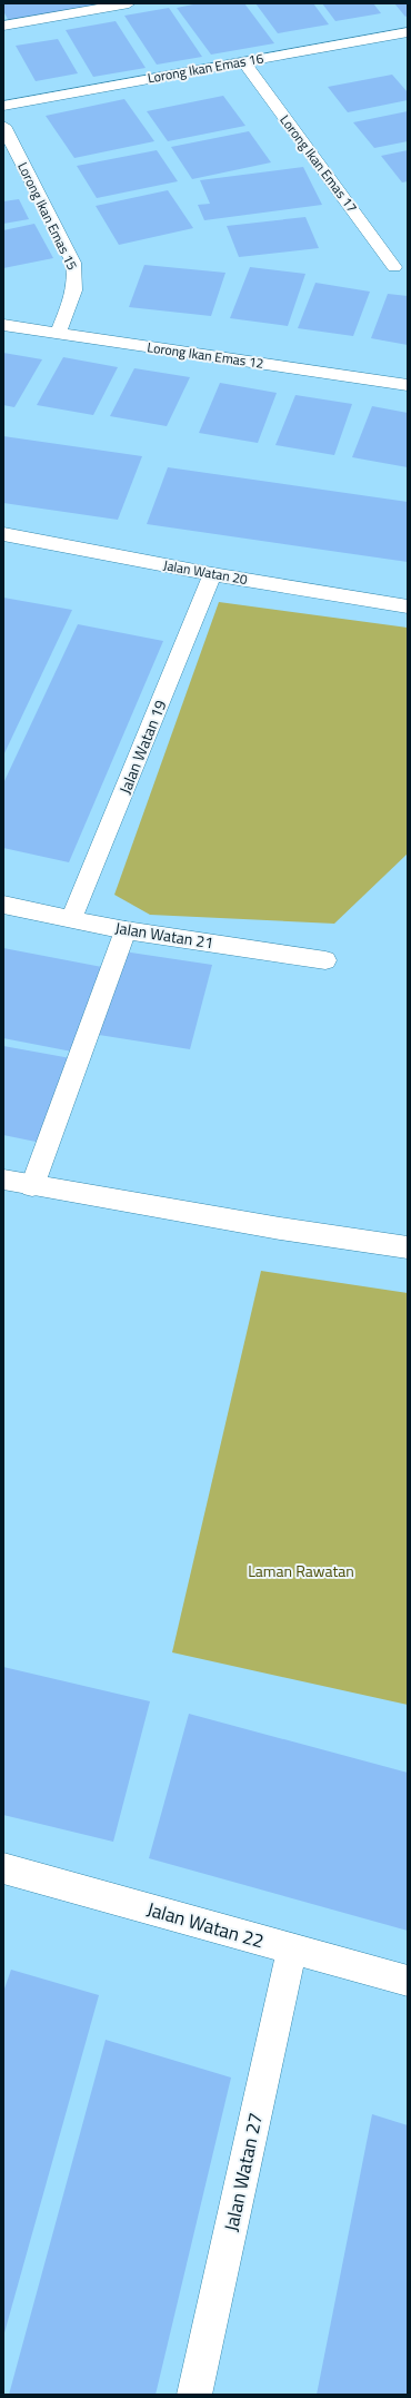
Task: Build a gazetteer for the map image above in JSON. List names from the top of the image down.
{
  "streets": {
    "street": [
      "Lorong Ikan Emas 16",
      "Lorong Ikan Emas 17",
      "Lorong Ikan Emas 15",
      "Lorong Ikan Emas 12",
      "Jalan Watan 20",
      "Jalan Watan 19",
      "Jalan Watan 21",
      "Jalan Watan 22",
      "Jalan Watan 27"
    ]
  },
  "crossings": [
    ["Lorong Ikan Emas 16", "Lorong Ikan Emas 17"],
    ["Lorong Ikan Emas 15", "Lorong Ikan Emas 12"],
    ["Jalan Watan 20", "Jalan Watan 19"],
    ["Jalan Watan 19", "Jalan Watan 21"],
    ["Jalan Watan 22", "Jalan Watan 27"]
  ],
  "parks": ["Laman Rawatan"]
}
